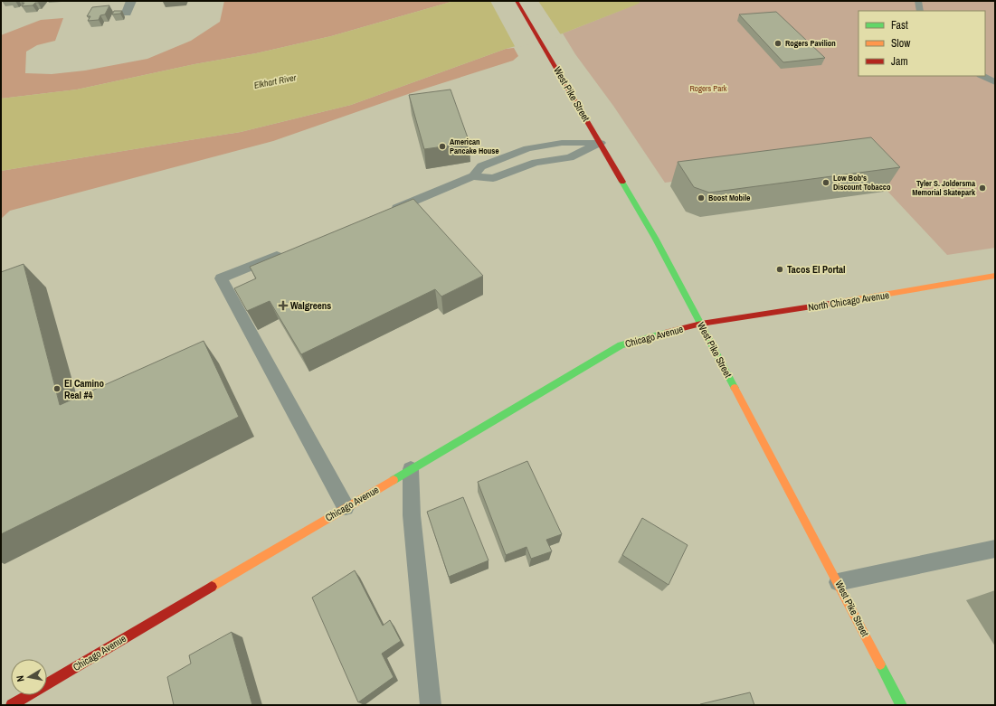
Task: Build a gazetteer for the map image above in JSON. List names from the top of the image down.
{
  "streets": {
    "main road": ["West Pike Street", "North Chicago Avenue", "Chicago Avenue"]
  },
  "crossings": [
    ["West Pike Street", "North Chicago Avenue"],
    ["West Pike Street", "Chicago Avenue"],
    ["North Chicago Avenue", "Chicago Avenue"]
  ],
  "water": ["Elkhart River"],
  "parks": ["Rogers Park"],
  "places": {
    "other": [
      "Rogers Pavilion",
      "American Pancake House",
      "Low Bob's Discount Tobacco",
      "Tyler S. Joldersma Memorial Skatepark",
      "Boost Mobile",
      "Tacos El Portal",
      "El Camino Real #4"
    ],
    "health": ["Walgreens"]
  },
  "legend": ["Fast", "Slow", "Jam"],
  "north": "left"
}
